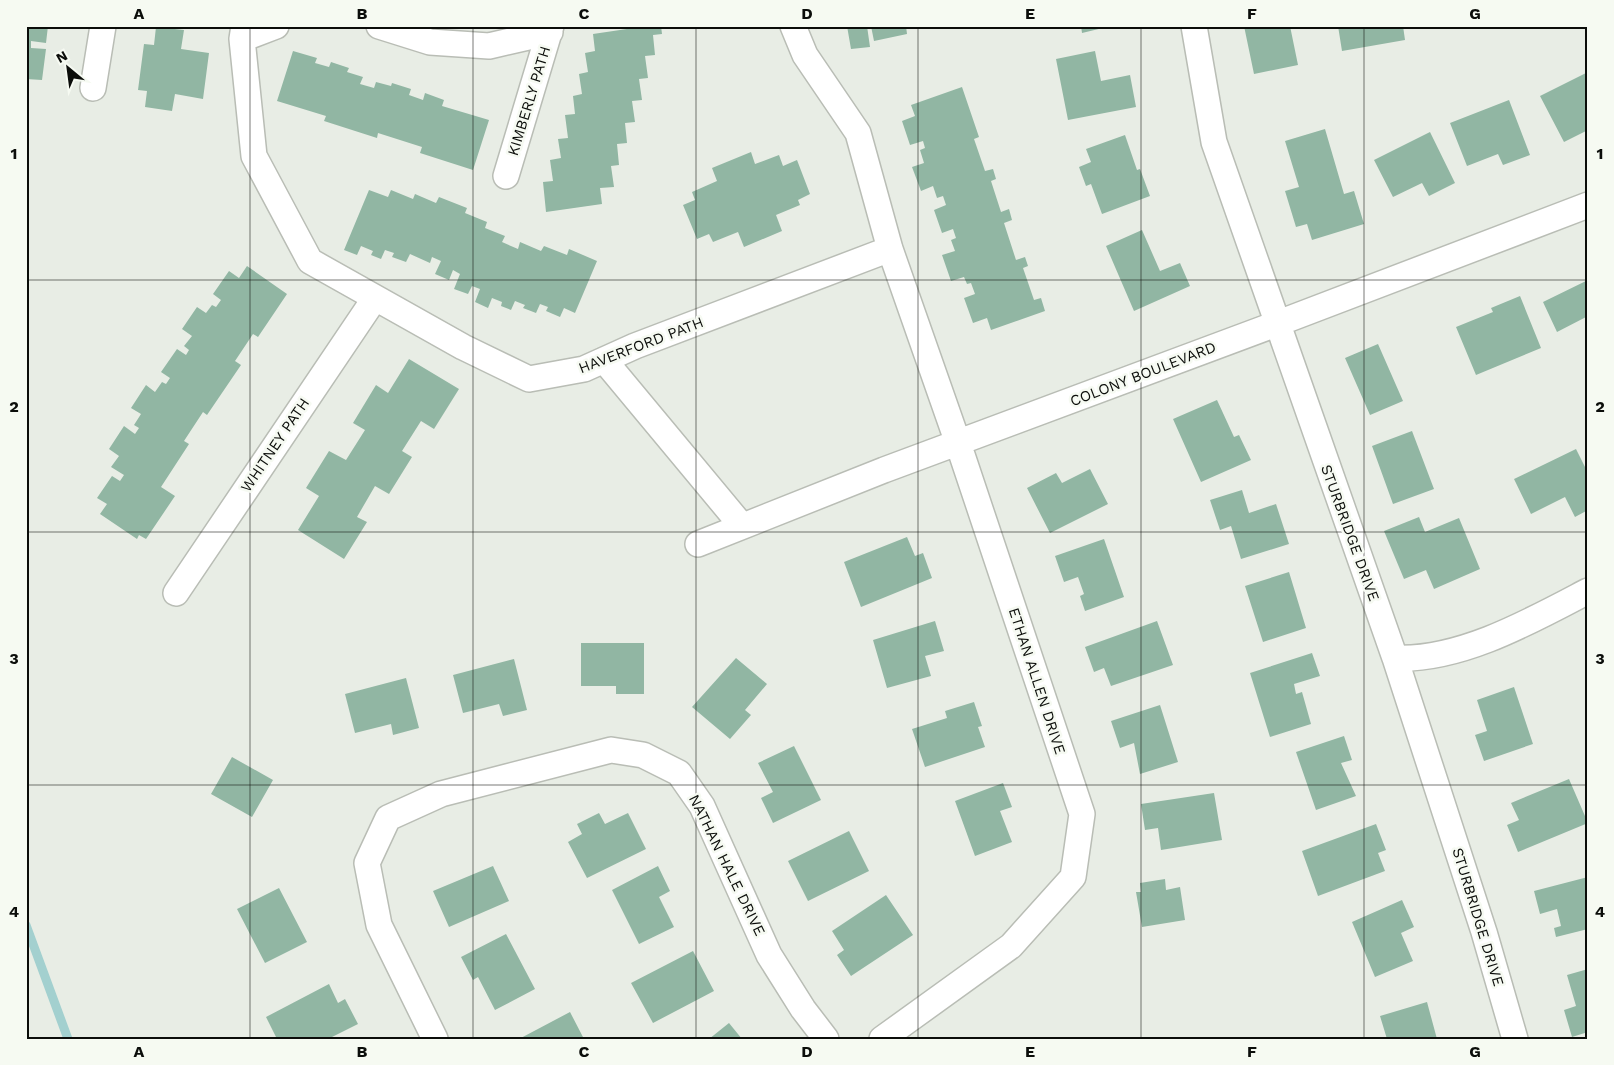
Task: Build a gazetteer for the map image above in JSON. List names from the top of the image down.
{
  "streets": {
    "street": [
      "KIMBERLY PATH",
      "HAVERFORD PATH",
      "COLONY BOULEVARD",
      "WHITNEY PATH",
      "STURBRIDGE DRIVE",
      "ETHAN ALLEN DRIVE",
      "NATHAN HALE DRIVE"
    ]
  },
  "crossings": [
    ["HAVERFORD PATH", "WHITNEY PATH"],
    ["HAVERFORD PATH", "ETHAN ALLEN DRIVE"],
    ["COLONY BOULEVARD", "STURBRIDGE DRIVE"],
    ["COLONY BOULEVARD", "ETHAN ALLEN DRIVE"]
  ],
  "north": "top left",
  "grid": {
    "columns": [
      "A",
      "B",
      "C",
      "D",
      "E",
      "F",
      "G"
    ],
    "rows": [
      "1",
      "2",
      "3",
      "4"
    ]
  }
}
